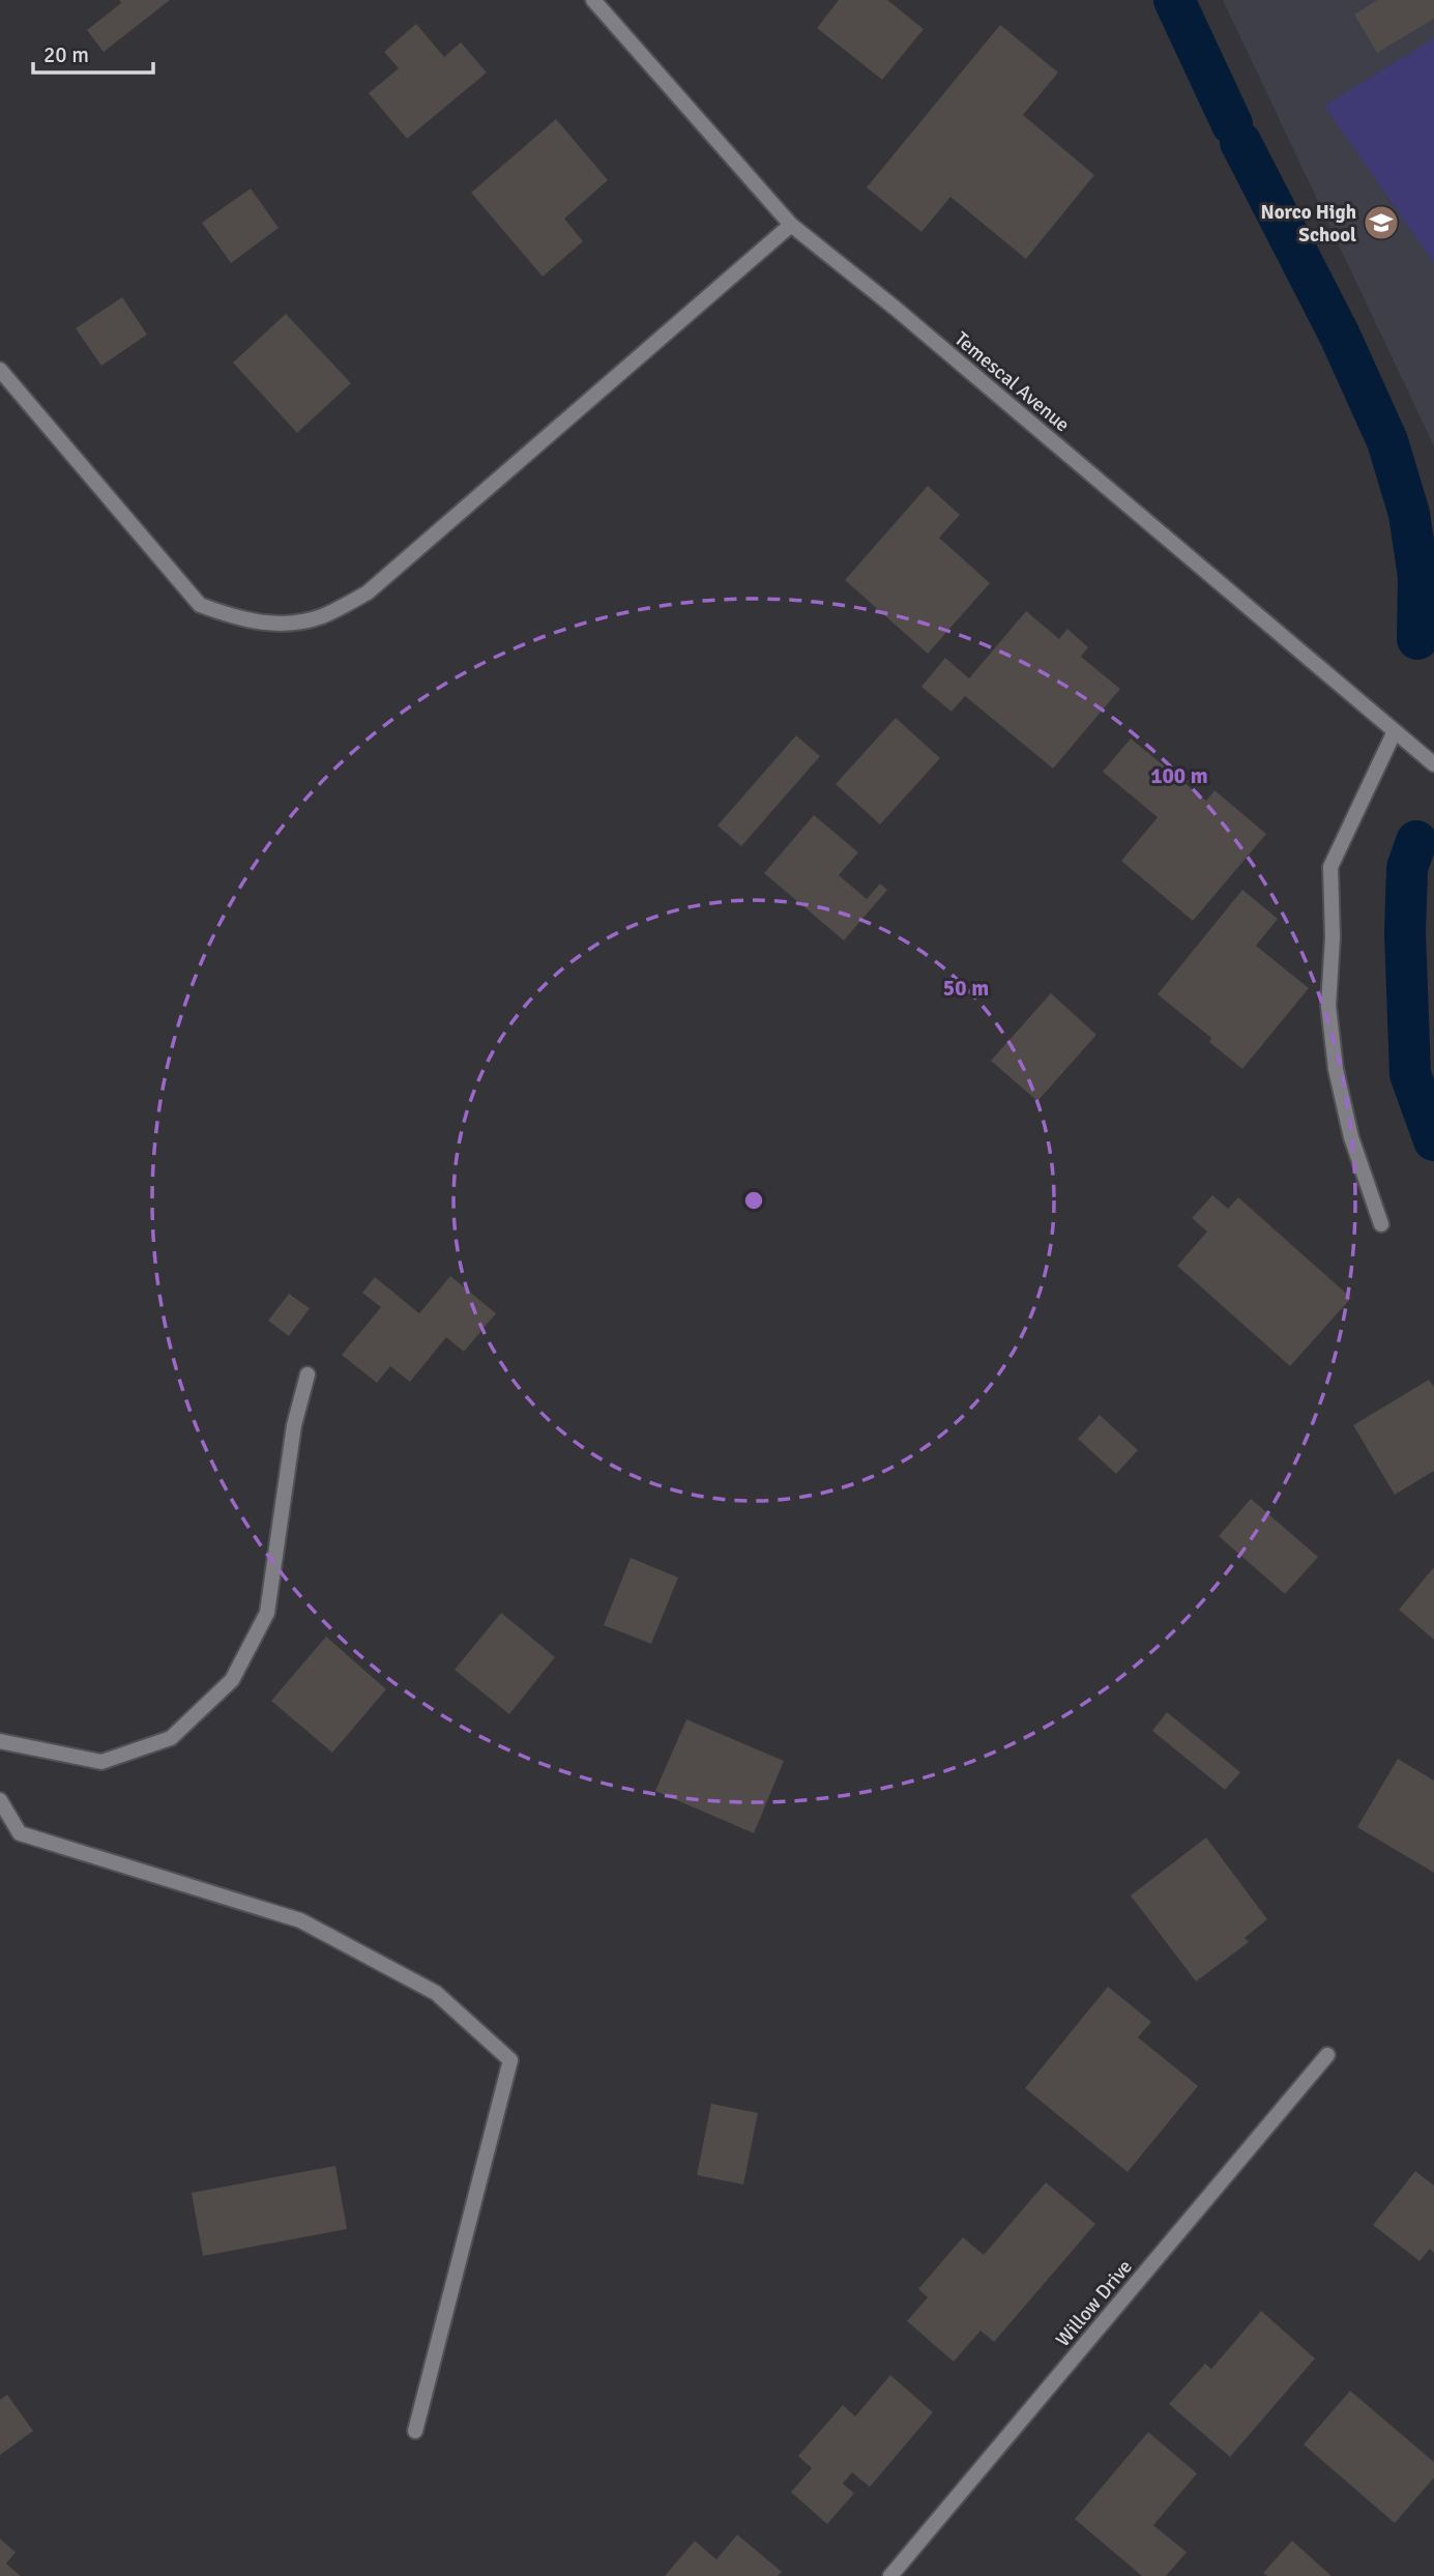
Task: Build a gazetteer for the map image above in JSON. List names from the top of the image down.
{
  "streets": {
    "street": ["Temescal Avenue", "Willow Drive"]
  },
  "places": {
    "school or university": ["Norco High School"]
  },
  "scale_bar": "20 m",
  "rings": ["100 m", "50 m"]
}
